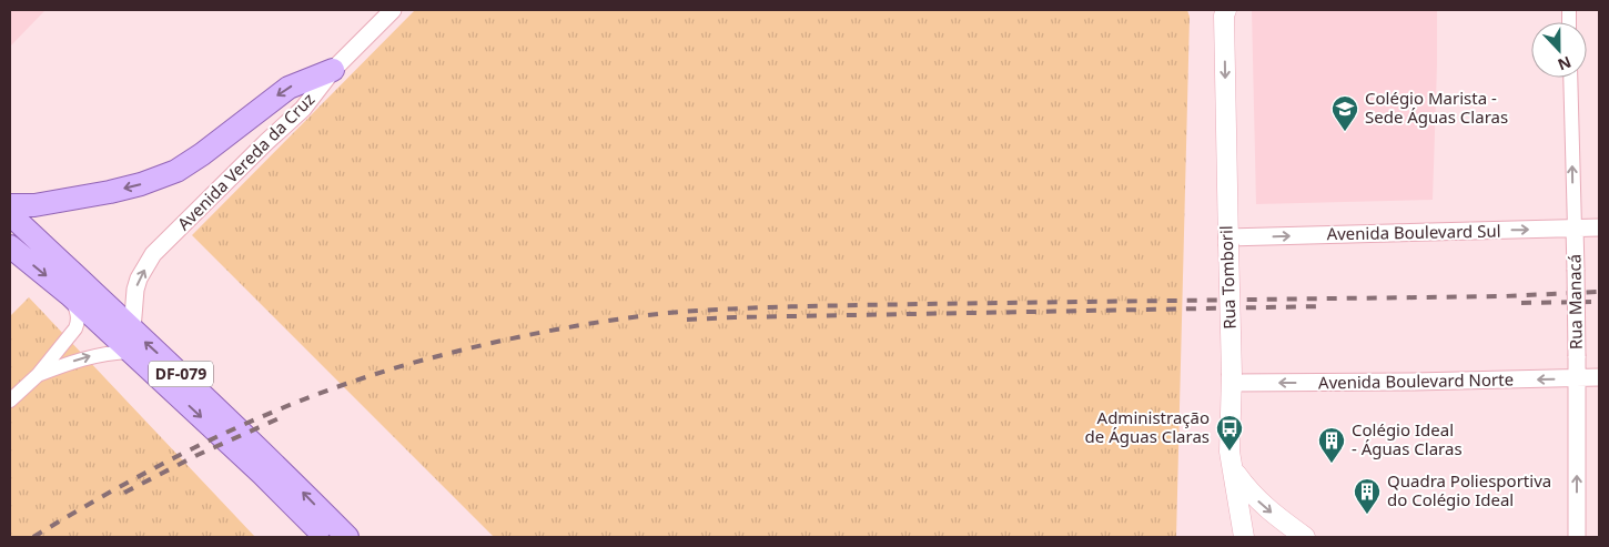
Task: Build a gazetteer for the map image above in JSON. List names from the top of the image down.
{
  "streets": {
    "main road": ["Rua Tomboril", "DF-079"],
    "street": [
      "Avenida Vereda da Cruz",
      "Avenida Boulevard Sul",
      "Rua Manacá",
      "Avenida Boulevard Norte"
    ]
  },
  "crossings": [
    ["Avenida Vereda da Cruz", "DF-079"],
    ["Avenida Boulevard Sul", "Rua Tomboril"],
    ["Avenida Boulevard Sul", "Rua Manacá"],
    ["Rua Tomboril", "Avenida Boulevard Norte"],
    ["Rua Manacá", "Avenida Boulevard Norte"]
  ],
  "one_way": [
    "Avenida Vereda da Cruz",
    "Avenida Boulevard Sul",
    "Rua Tomboril",
    "Rua Manacá",
    "Avenida Boulevard Norte"
  ],
  "places": {
    "school or university": ["Colégio Marista - Sede Águas Claras"],
    "bus stop": ["Administração de Águas Claras"],
    "building": ["Colégio Ideal - Águas Claras", "Quadra Poliesportiva do Colégio Ideal"]
  },
  "north": "bottom"
}
